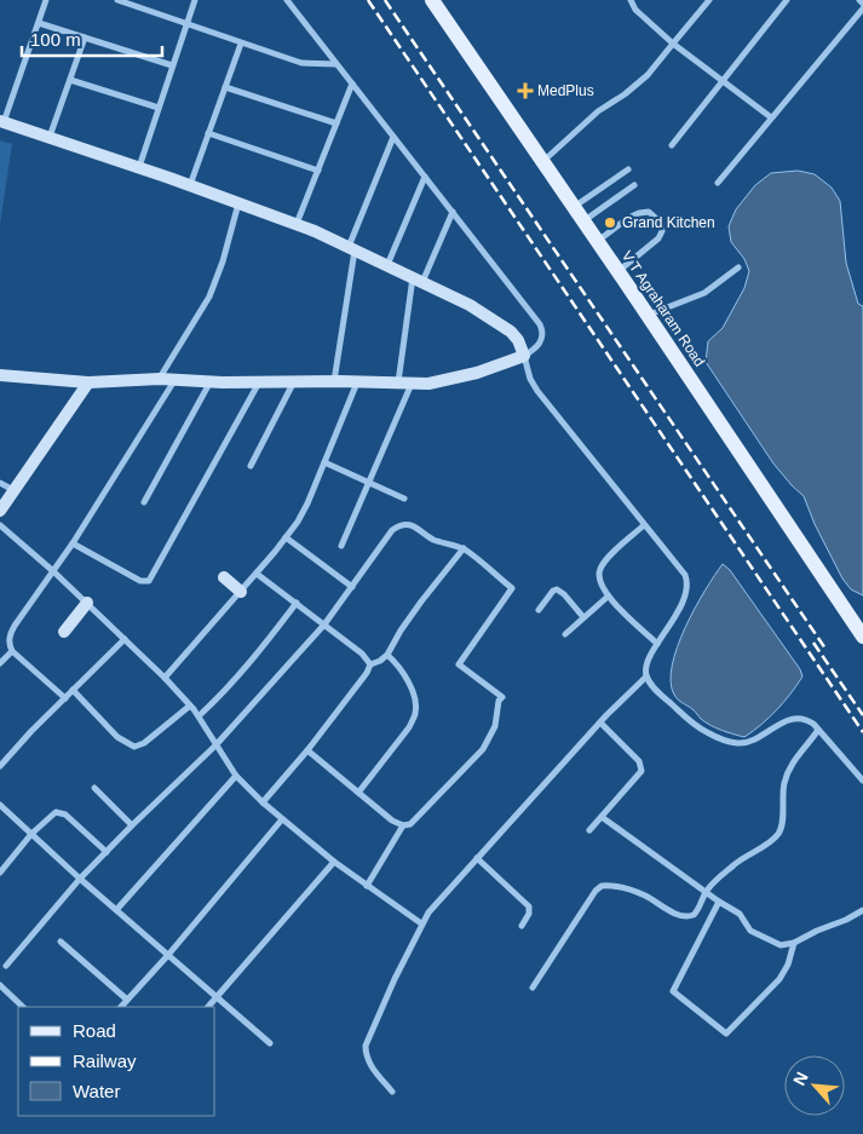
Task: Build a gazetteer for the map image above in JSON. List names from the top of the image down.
{
  "streets": {
    "main road": ["V T Agraharam Road"]
  },
  "places": {
    "health": ["MedPlus"],
    "other": ["Grand Kitchen"]
  },
  "legend": ["Road", "Railway", "Water"],
  "scale_bar": "100 m",
  "north": "top left"
}
